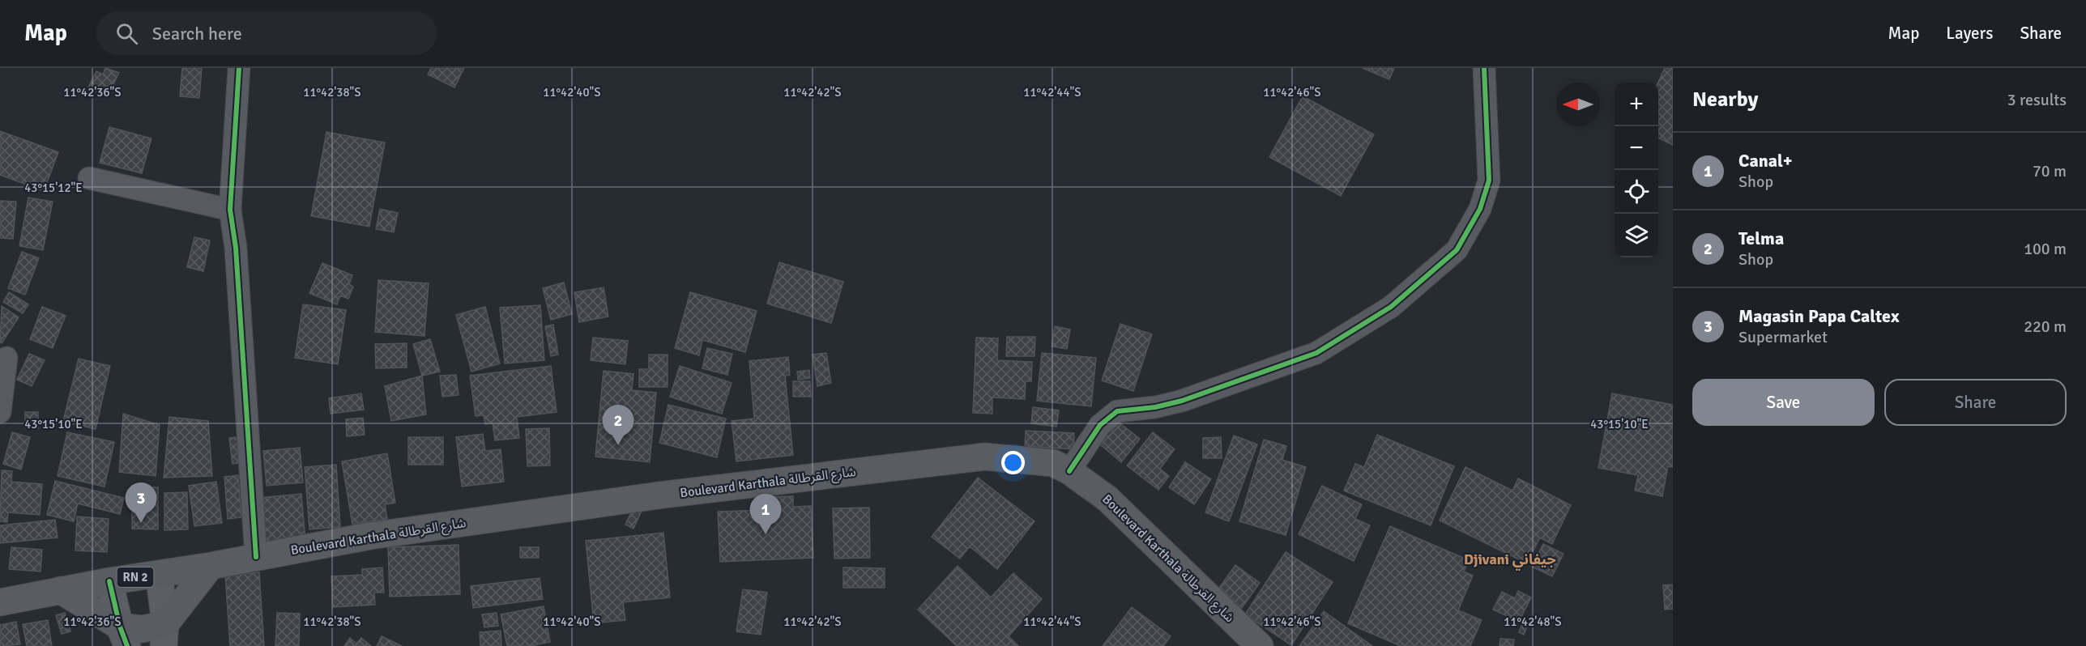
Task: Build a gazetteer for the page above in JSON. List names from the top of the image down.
{
  "streets": {
    "main road": ["Boulevard Karthala شارع القرطالة", "RN 2"]
  },
  "districts": ["Djivani جيفاني"],
  "north": "left",
  "page": {
    "header": "Map",
    "search": "Search here",
    "nav": ["Map", "Layers", "Share"],
    "heading": ["Nearby", "3 results"],
    "map_buttons": ["+", "−"],
    "list": [
      {
        "mark": "1",
        "name": "Canal+",
        "note": "Shop",
        "value": "70 m"
      },
      {
        "mark": "2",
        "name": "Telma",
        "note": "Shop",
        "value": "100 m"
      },
      {
        "mark": "3",
        "name": "Magasin Papa Caltex",
        "note": "Supermarket",
        "value": "220 m"
      }
    ],
    "buttons": ["Save", "Share"],
    "pins": ["2", "3", "1"]
  },
  "coordinates": [
    "11°42'36\"S",
    "11°42'38\"S",
    "11°42'40\"S",
    "11°42'42\"S",
    "11°42'44\"S",
    "11°42'46\"S",
    "43°15'12\"E",
    "43°15'10\"E",
    "11°42'48\"S"
  ]
}
